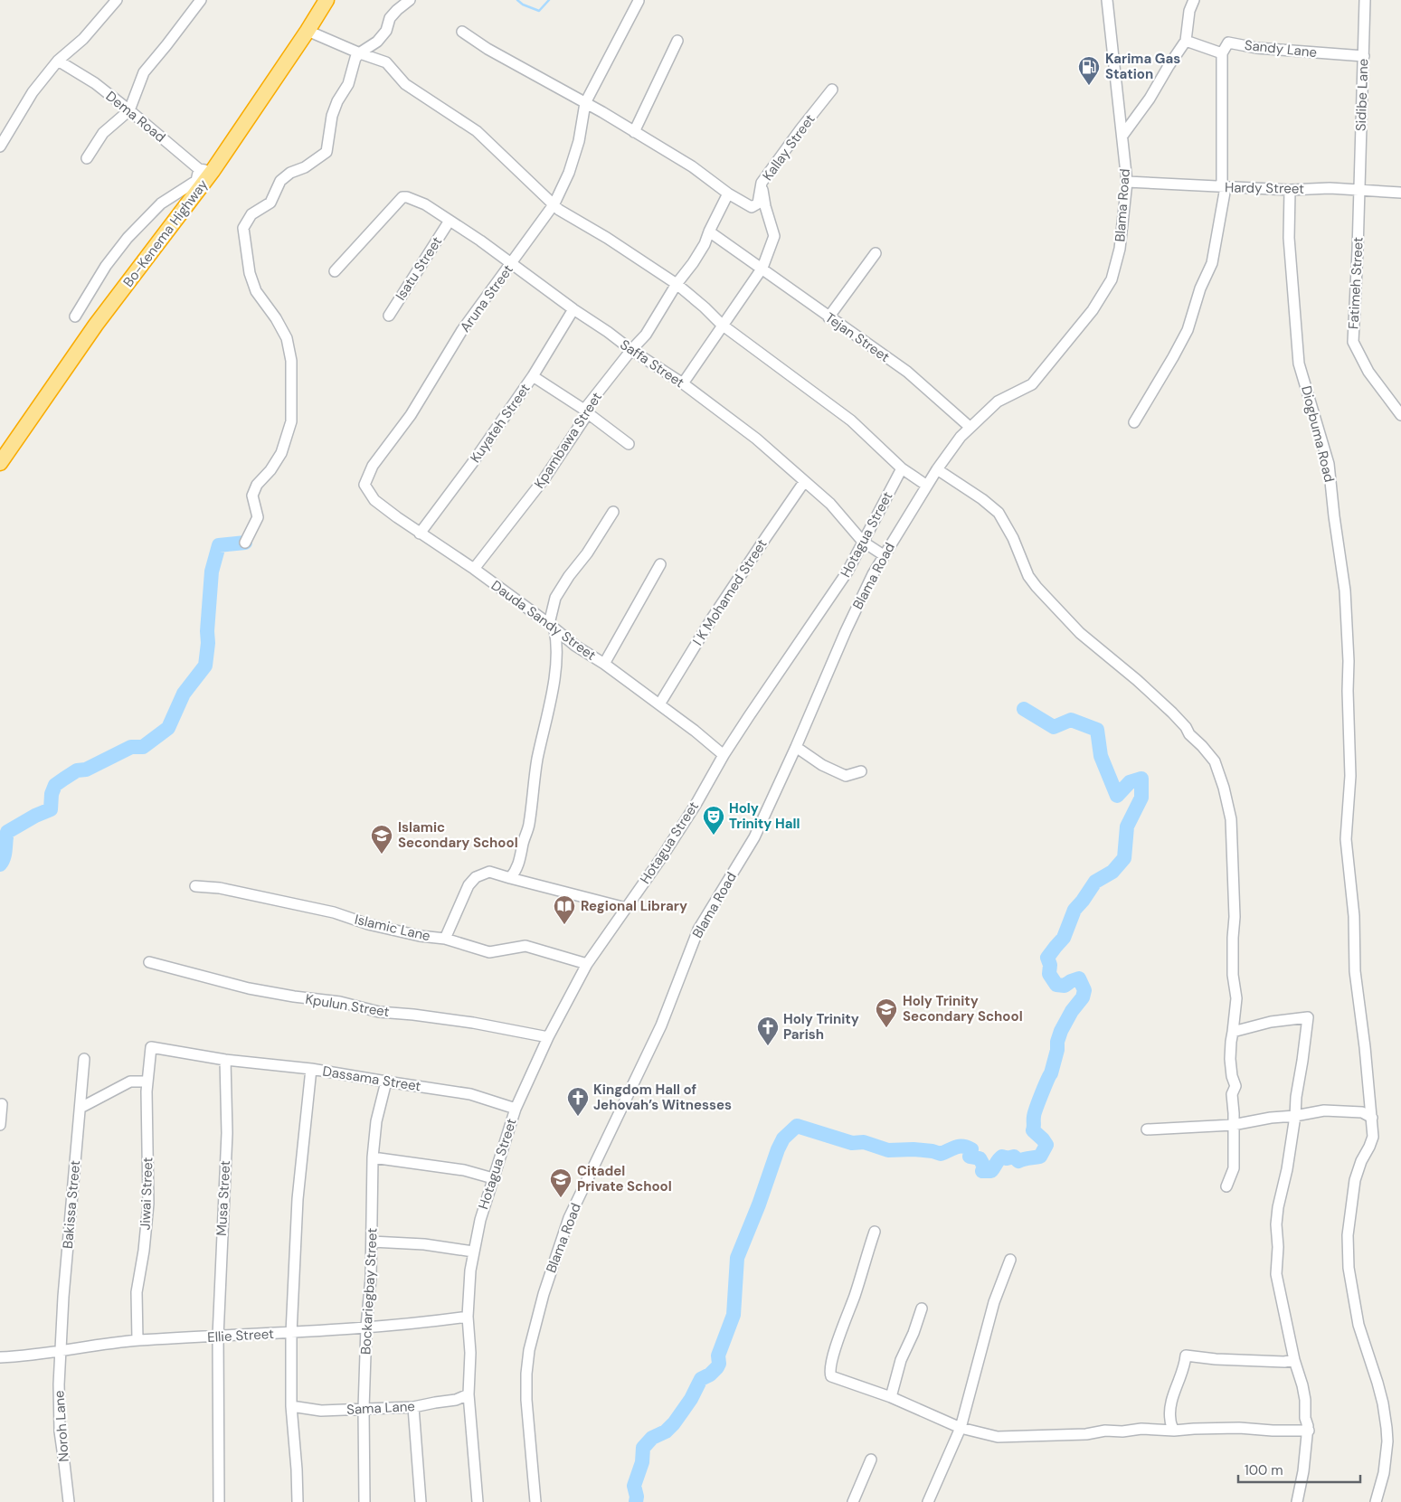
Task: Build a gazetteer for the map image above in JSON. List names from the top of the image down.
{
  "streets": {
    "highway": ["Bo-Kenema Highway"],
    "street": [
      "Sandy Lane",
      "Sidibe Lane",
      "Dema Road",
      "Kallay Street",
      "Hardy Street",
      "Blama Road",
      "Isatu Street",
      "Fatimeh Street",
      "Aruna Street",
      "Tejan Street",
      "Saffa Street",
      "Kuyateh Street",
      "Diogbuma Road",
      "Kpambawa Street",
      "Hotagua Street",
      "I K Mohamed Street",
      "Dauda Sandy Street",
      "Islamic Lane",
      "Kpulun Street",
      "Dassama Street",
      "Jiwai Street",
      "Musa Street",
      "Bakissa Street",
      "Bockariegbay Street",
      "Ellie Street",
      "Sama Lane",
      "Noroh Lane"
    ]
  },
  "crossings": [
    ["Sandy Lane", "Sidibe Lane"],
    ["Sidibe Lane", "Hardy Street"],
    ["Sidibe Lane", "Fatimeh Street"],
    ["Dema Road", "Bo-Kenema Highway"],
    ["Kallay Street", "Kpambawa Street"],
    ["Hardy Street", "Blama Road"],
    ["Hardy Street", "Fatimeh Street"],
    ["Hardy Street", "Diogbuma Road"],
    ["Blama Road", "Tejan Street"],
    ["Blama Road", "Saffa Street"],
    ["Isatu Street", "Saffa Street"],
    ["Aruna Street", "Saffa Street"],
    ["Aruna Street", "Dauda Sandy Street"],
    ["Tejan Street", "Kpambawa Street"],
    ["Saffa Street", "Kuyateh Street"],
    ["Saffa Street", "Kpambawa Street"],
    ["Saffa Street", "Hotagua Street"],
    ["Saffa Street", "I K Mohamed Street"],
    ["Kuyateh Street", "Dauda Sandy Street"],
    ["Kpambawa Street", "Dauda Sandy Street"],
    ["Hotagua Street", "Dauda Sandy Street"],
    ["Hotagua Street", "Islamic Lane"],
    ["Hotagua Street", "Kpulun Street"],
    ["Hotagua Street", "Dassama Street"],
    ["Hotagua Street", "Ellie Street"],
    ["I K Mohamed Street", "Dauda Sandy Street"],
    ["Dassama Street", "Jiwai Street"],
    ["Dassama Street", "Musa Street"],
    ["Dassama Street", "Bockariegbay Street"],
    ["Jiwai Street", "Ellie Street"],
    ["Musa Street", "Ellie Street"],
    ["Bakissa Street", "Ellie Street"],
    ["Bakissa Street", "Noroh Lane"],
    ["Bockariegbay Street", "Ellie Street"],
    ["Bockariegbay Street", "Sama Lane"],
    ["Ellie Street", "Noroh Lane"]
  ],
  "places": {
    "fuel station": ["Karima Gas Station"],
    "theatre": ["Holy Trinity Hall"],
    "school or university": ["Islamic Secondary School", "Holy Trinity Secondary School", "Citadel Private School"],
    "library": ["Regional Library"],
    "church": ["Holy Trinity Parish", "Kingdom Hall of Jehovah’s Witnesses"]
  },
  "scale_bar": "100 m"
}
